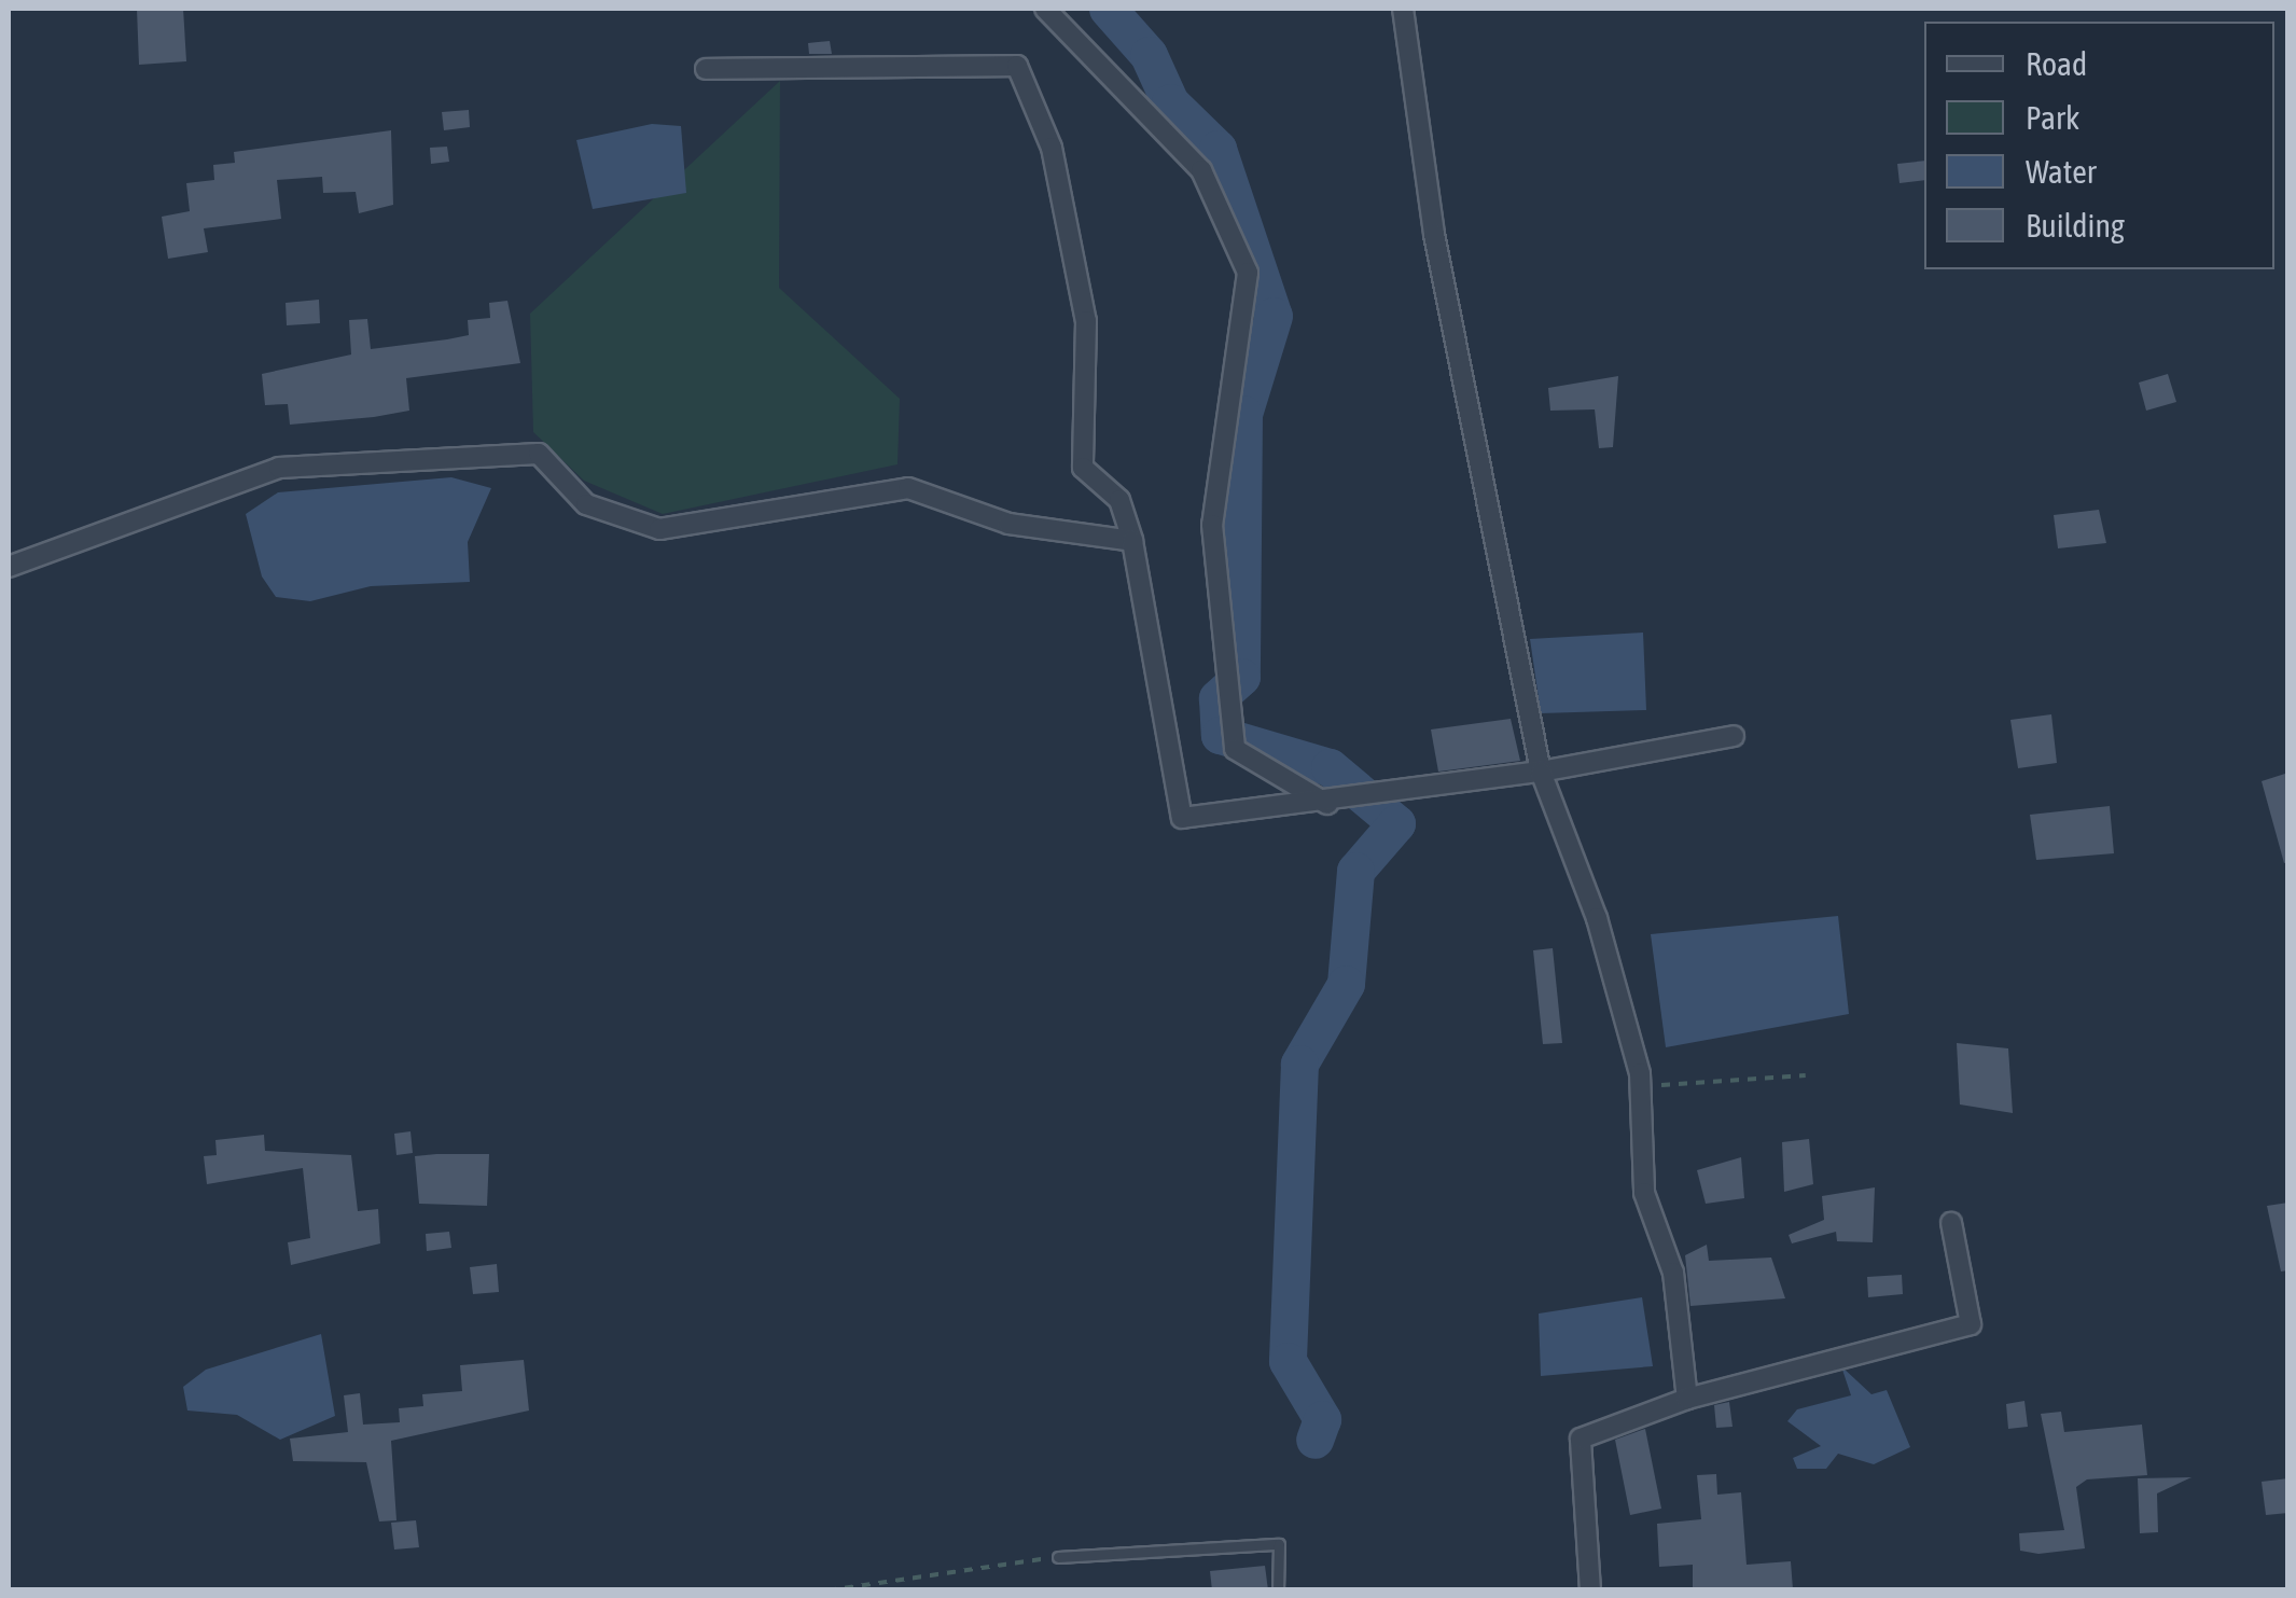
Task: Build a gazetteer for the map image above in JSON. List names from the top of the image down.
{
  "legend": [
    "Road",
    "Park",
    "Water",
    "Building"
  ]
}
